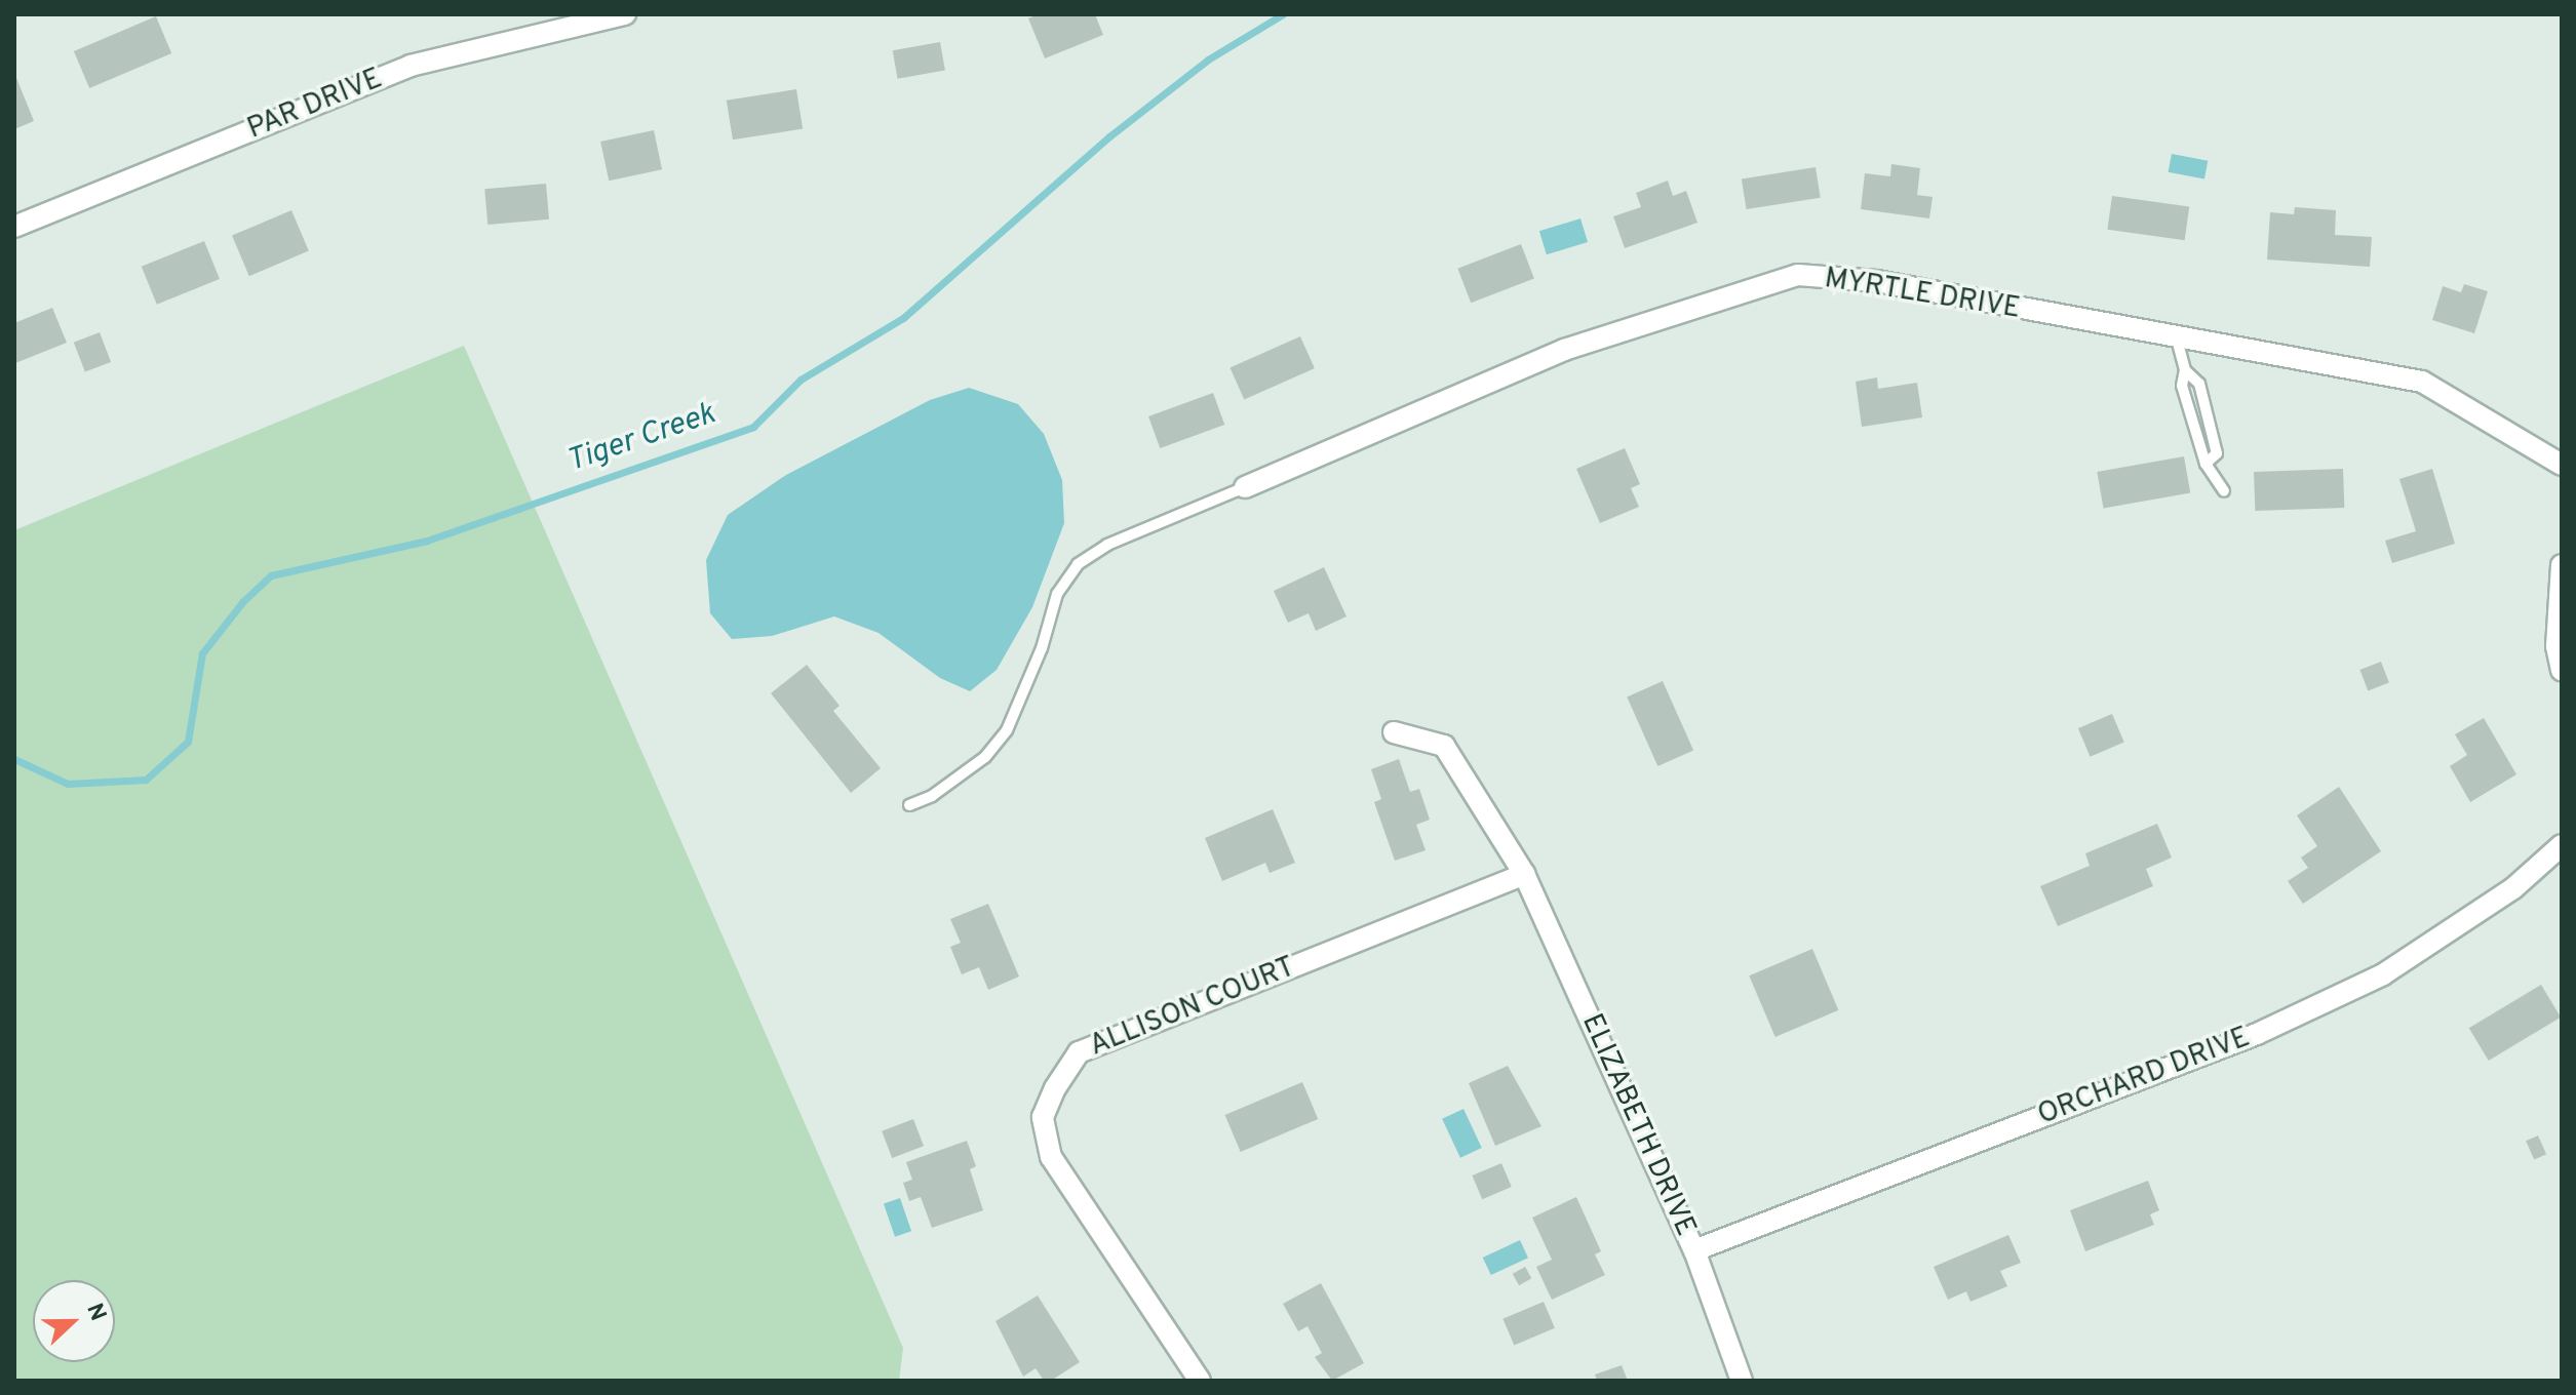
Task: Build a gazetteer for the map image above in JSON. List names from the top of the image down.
{
  "streets": {
    "street": [
      "PAR DRIVE",
      "MYRTLE DRIVE",
      "ALLISON COURT",
      "ORCHARD DRIVE",
      "ELIZABETH DRIVE"
    ]
  },
  "crossings": [
    ["ALLISON COURT", "ELIZABETH DRIVE"],
    ["ORCHARD DRIVE", "ELIZABETH DRIVE"]
  ],
  "water": ["Tiger Creek"],
  "north": "right"
}
